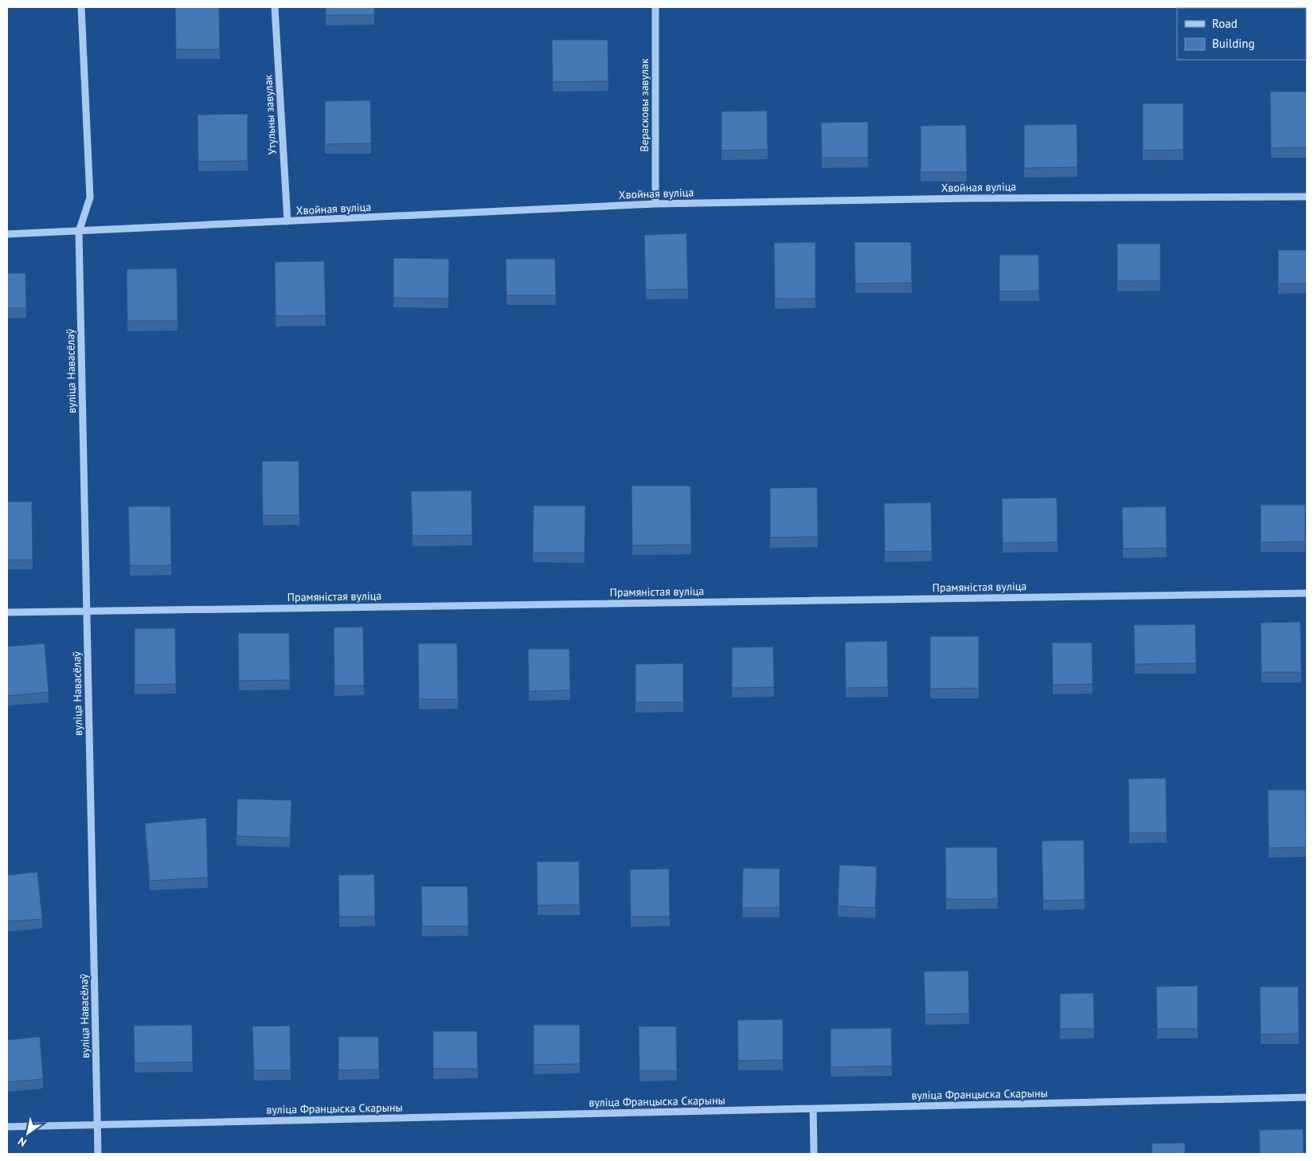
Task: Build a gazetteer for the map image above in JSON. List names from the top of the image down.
{
  "streets": {
    "street": [
      "Верасковы завулак",
      "Утульны завулак",
      "Хвойная вуліца",
      "вуліца Навасёлаў",
      "Прамяністая вуліца",
      "вуліца Францыска Скарыны"
    ]
  },
  "crossings": [
    ["Верасковы завулак", "Хвойная вуліца"],
    ["Утульны завулак", "Хвойная вуліца"],
    ["Хвойная вуліца", "вуліца Навасёлаў"],
    ["вуліца Навасёлаў", "Прамяністая вуліца"],
    ["вуліца Навасёлаў", "вуліца Францыска Скарыны"]
  ],
  "legend": ["Road", "Building"],
  "north": "bottom left"
}
